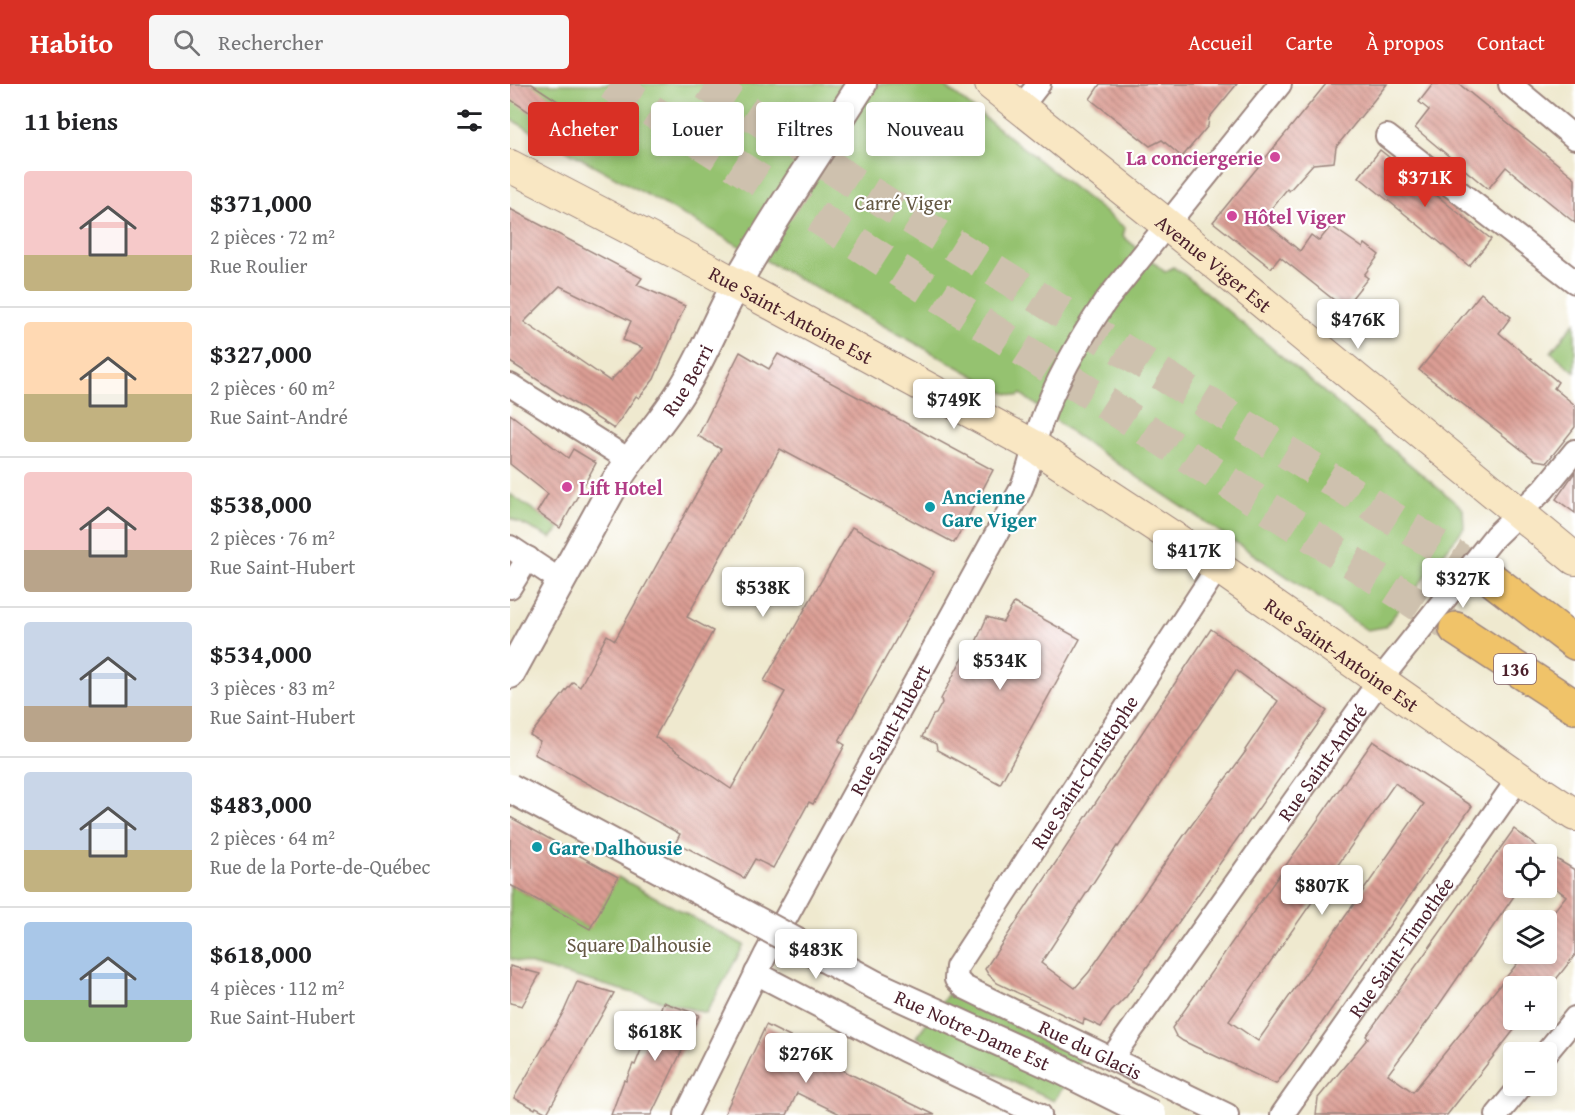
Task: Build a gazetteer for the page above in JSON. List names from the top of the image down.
{
  "streets": {
    "highway": ["136"],
    "main road": ["Avenue Viger Est", "Rue Saint-Antoine Est"],
    "street": [
      "Rue Berri",
      "Rue Saint-Hubert",
      "Rue Saint-André",
      "Rue Saint-Christophe",
      "Rue Saint-Timothée",
      "Rue Notre-Dame Est",
      "Rue du Glacis"
    ]
  },
  "crossings": [
    ["Avenue Viger Est", "Rue Saint-Hubert"],
    ["Avenue Viger Est", "Rue Saint-André"],
    ["Rue Saint-Antoine Est", "Rue Berri"],
    ["Rue Saint-Antoine Est", "Rue Saint-Hubert"],
    ["Rue Saint-Antoine Est", "Rue Saint-André"],
    ["Rue Saint-Antoine Est", "Rue Saint-Christophe"],
    ["Rue Saint-Antoine Est", "Rue Saint-Timothée"],
    ["Rue Saint-André", "Rue du Glacis"],
    ["Rue Saint-Christophe", "Rue du Glacis"]
  ],
  "parks": ["Carré Viger", "Square Dalhousie"],
  "places": [
    "La conciergerie",
    "Hôtel Viger",
    "Lift Hotel",
    "Ancienne Gare Viger",
    "Gare Dalhousie"
  ],
  "page": {
    "header": "Habito",
    "search": "Rechercher",
    "nav": [
      "Accueil",
      "Carte",
      "À propos",
      "Contact"
    ],
    "heading": "11 biens",
    "chip": [
      "Acheter",
      "Louer",
      "Filtres",
      "Nouveau"
    ],
    "list": [
      {
        "name": "$371,000",
        "note": "2 pièces · 72 m² · Rue Roulier"
      },
      {
        "name": "$327,000",
        "note": "2 pièces · 60 m² · Rue Saint-André"
      },
      {
        "name": "$538,000",
        "note": "2 pièces · 76 m² · Rue Saint-Hubert"
      },
      {
        "name": "$534,000",
        "note": "3 pièces · 83 m² · Rue Saint-Hubert"
      },
      {
        "name": "$483,000",
        "note": "2 pièces · 64 m² · Rue de la Porte-de-Québec"
      },
      {
        "name": "$618,000",
        "note": "4 pièces · 112 m² · Rue Saint-Hubert"
      }
    ],
    "price": [
      "$371K",
      "$476K",
      "$749K",
      "$417K",
      "$327K",
      "$538K",
      "$534K",
      "$807K",
      "$483K",
      "$618K",
      "$276K"
    ],
    "map_buttons": ["+", "−"]
  }
}
